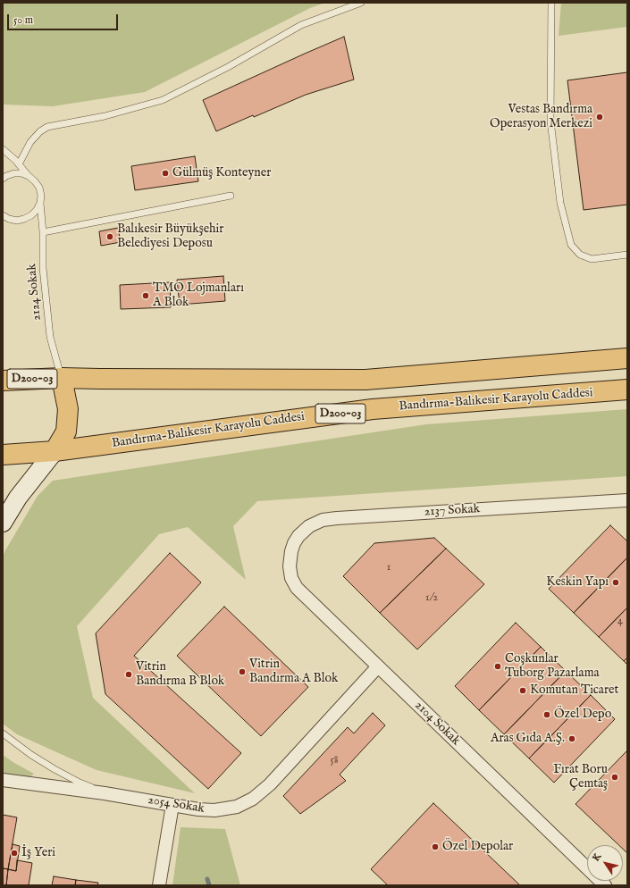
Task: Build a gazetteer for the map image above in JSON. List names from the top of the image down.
{
  "streets": {
    "highway": ["D200-03", "Bandırma-Balıkesir Karayolu Caddesi"],
    "street": ["2137 Sokak", "2104 Sokak", "2054 Sokak"],
    "lane": ["2124 Sokak"]
  },
  "crossings": [
    ["2124 Sokak", "D200-03"],
    ["2137 Sokak", "2104 Sokak"],
    ["2104 Sokak", "2054 Sokak"]
  ],
  "places": [
    "Vestas Bandırma Operasyon Merkezi",
    "Gülmüş Konteyner",
    "Balıkesir Büyükşehir Belediyesi Deposu",
    "TMO Lojmanları A Blok",
    "Keskin Yapı",
    "Coşkunlar Tuborg Pazarlama",
    "Vitrin Bandırma A Blok",
    "Vitrin Bandırma B Blok",
    "Komutan Ticaret",
    "Özel Depo",
    "Aras Gıda A.Ş.",
    "Fırat Boru Çemtaş",
    "Özel Depolar",
    "İş Yeri"
  ],
  "house_numbers": [
    "1",
    "1/2",
    "4",
    "58"
  ],
  "scale_bar": "50 m",
  "north": "top left"
}
